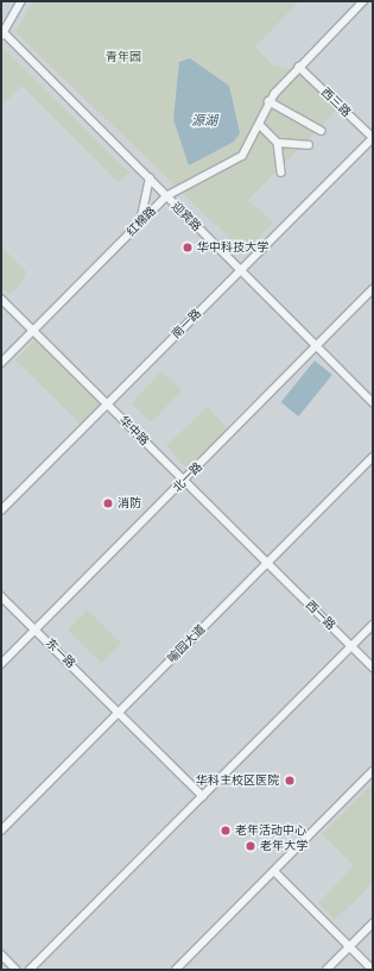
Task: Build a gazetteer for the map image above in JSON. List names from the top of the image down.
{
  "streets": {
    "street": [
      "西三路",
      "迎宾路",
      "红棉路",
      "南一路",
      "华中路",
      "北一路",
      "西一路",
      "喻园大道",
      "东一路"
    ]
  },
  "crossings": [
    ["西三路", "红棉路"],
    ["西三路", "南一路"],
    ["迎宾路", "红棉路"],
    ["迎宾路", "南一路"],
    ["迎宾路", "北一路"],
    ["红棉路", "华中路"],
    ["南一路", "华中路"],
    ["华中路", "北一路"],
    ["华中路", "西一路"],
    ["华中路", "喻园大道"],
    ["北一路", "东一路"],
    ["西一路", "喻园大道"],
    ["喻园大道", "东一路"]
  ],
  "water": ["源湖"],
  "parks": ["青年园"],
  "places": [
    "华中科技大学",
    "消防",
    "华科主校区医院",
    "老年活动中心",
    "老年大学"
  ]
}
